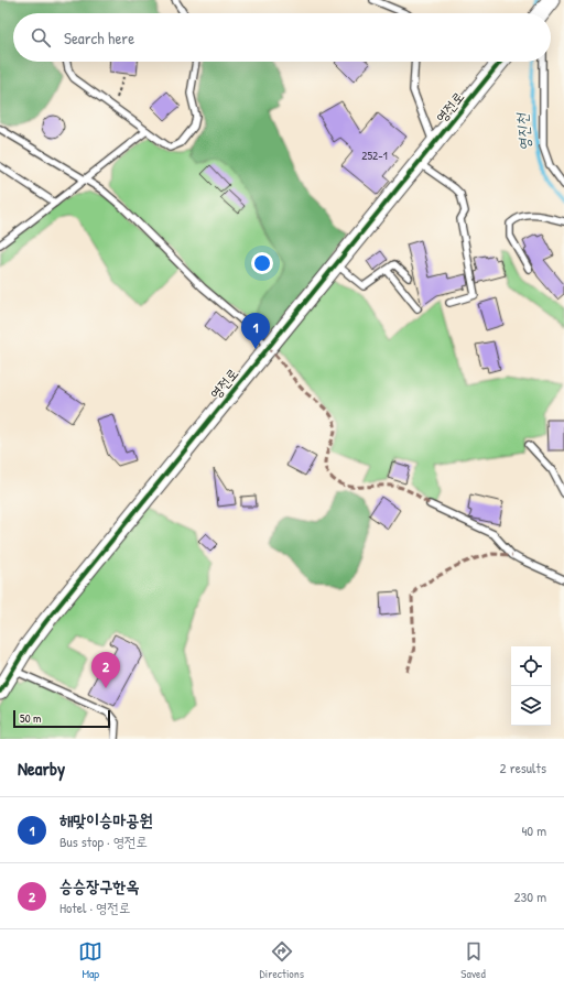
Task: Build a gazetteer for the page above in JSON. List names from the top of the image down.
{
  "streets": {
    "street": ["영전로"]
  },
  "water": ["영진천"],
  "house_numbers": ["252-1"],
  "scale_bar": "50 m",
  "page": {
    "search": "Search here",
    "pins": ["1", "2"],
    "scale": "50 m",
    "heading": ["Nearby", "2 results"],
    "list": [
      {
        "mark": "1",
        "name": "해맞이승마공원",
        "note": "Bus stop · 영전로",
        "value": "40 m"
      },
      {
        "mark": "2",
        "name": "승승장구한옥",
        "note": "Hotel · 영전로",
        "value": "230 m"
      }
    ],
    "nav": ["Map", "Directions", "Saved"]
  }
}
